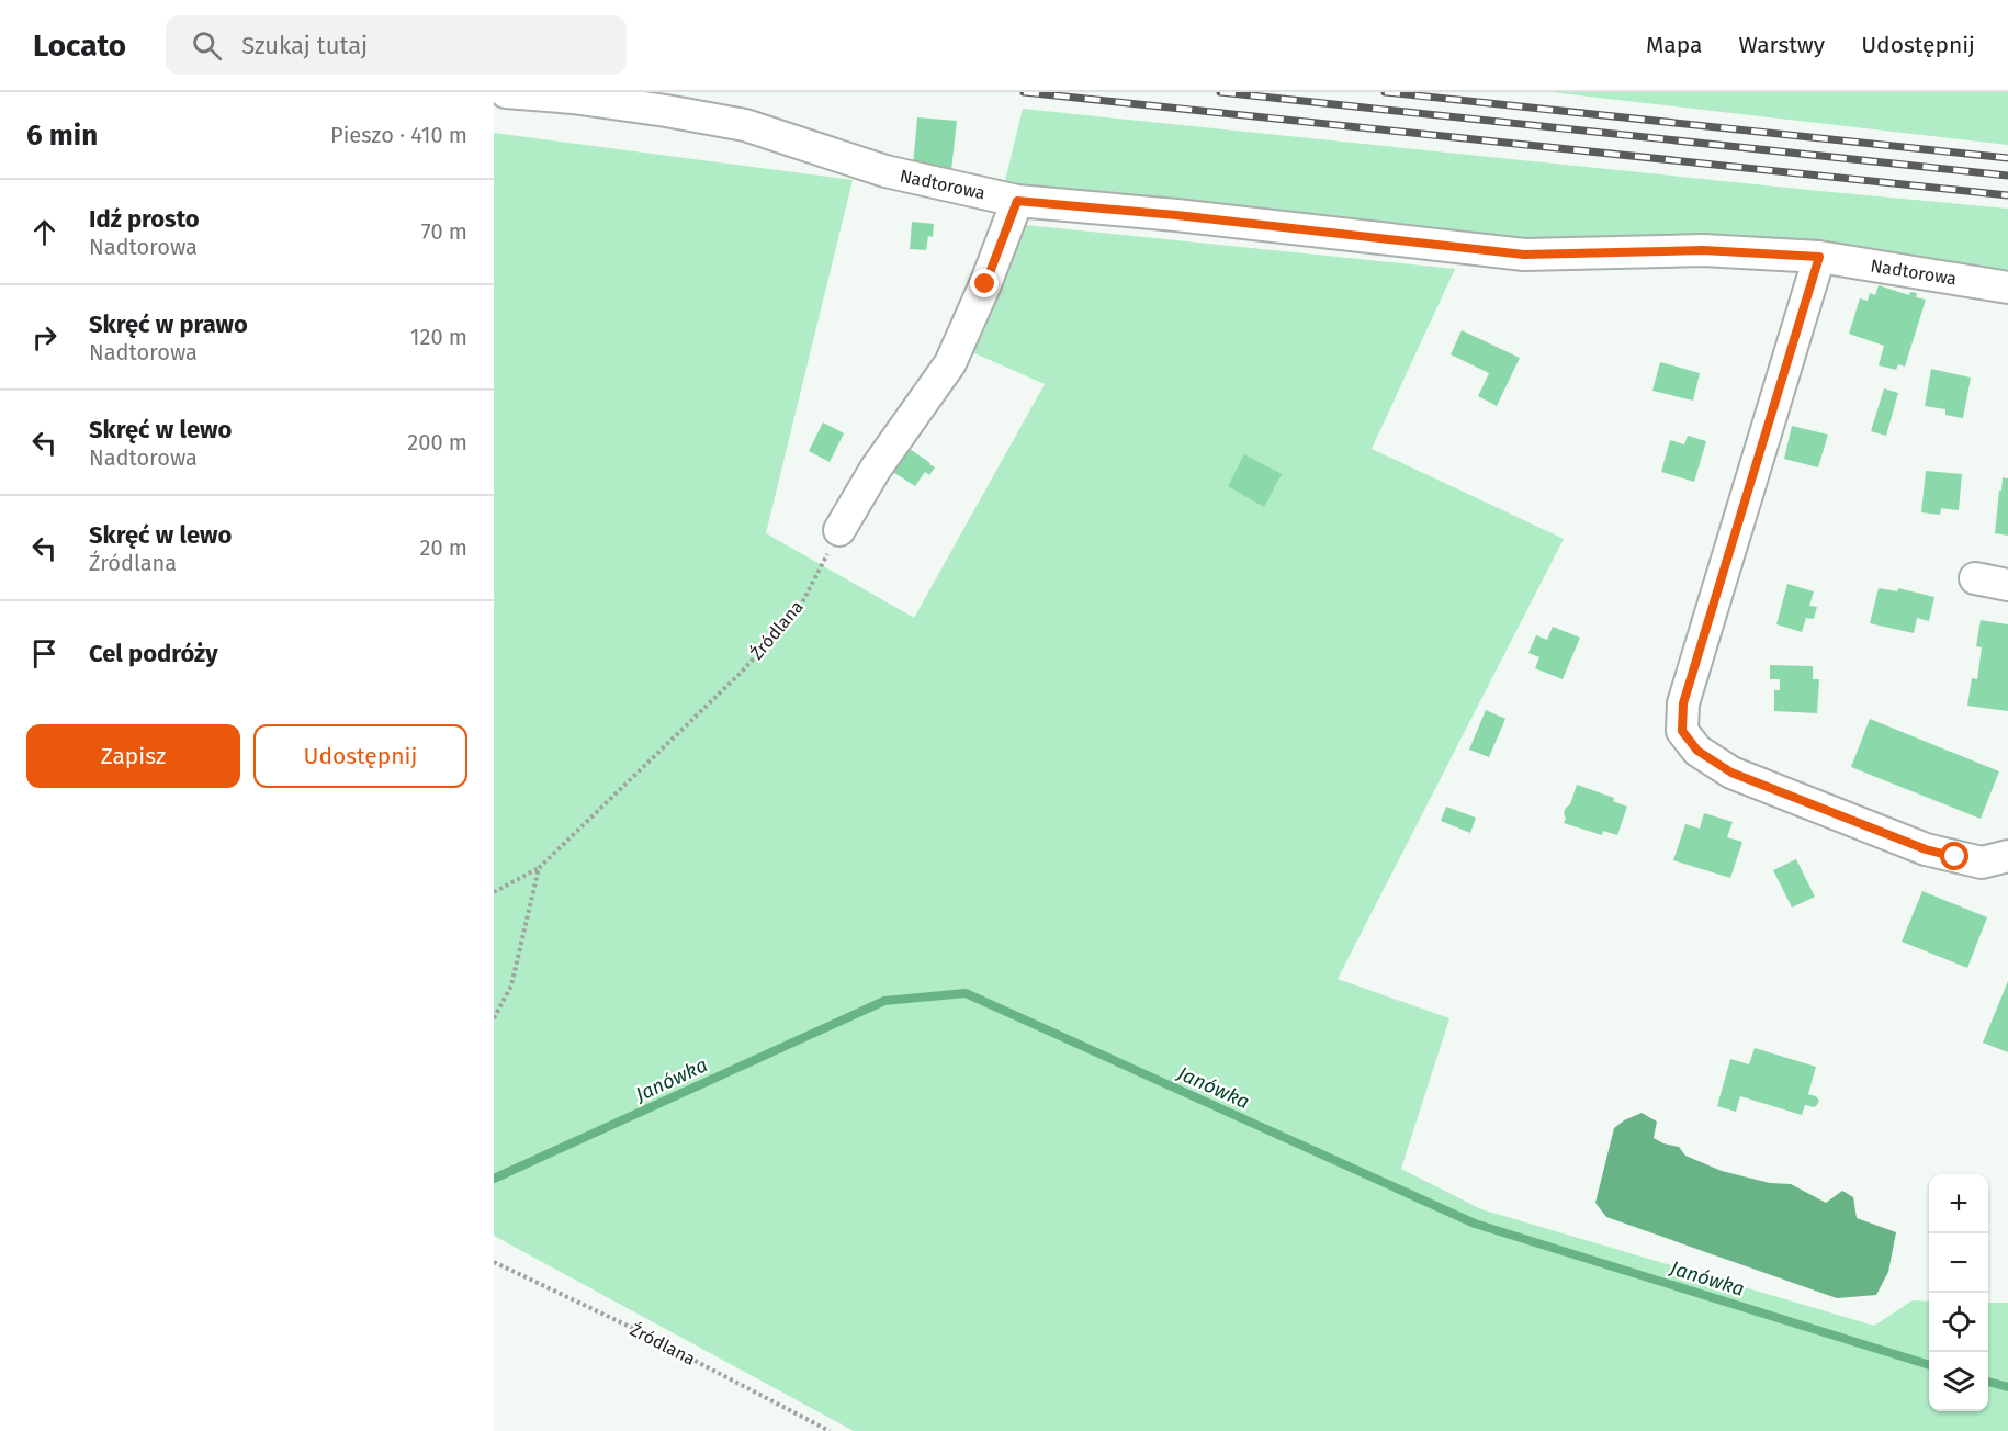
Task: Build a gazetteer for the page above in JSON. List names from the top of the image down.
{
  "streets": {
    "street": ["Nadtorowa"],
    "path": ["Źródlana"]
  },
  "water": ["Janówka"],
  "page": {
    "header": "Locato",
    "search": "Szukaj tutaj",
    "nav": ["Mapa", "Warstwy", "Udostępnij"],
    "heading": ["6 min", "Pieszo · 410 m"],
    "list": [
      ["Idź prosto", "Nadtorowa", "70 m"],
      ["Skręć w prawo", "Nadtorowa", "120 m"],
      ["Skręć w lewo", "Nadtorowa", "200 m"],
      ["Skręć w lewo", "Źródlana", "20 m"],
      "Cel podróży"
    ],
    "buttons": ["Zapisz", "Udostępnij"],
    "map_buttons": ["+", "−"]
  }
}
